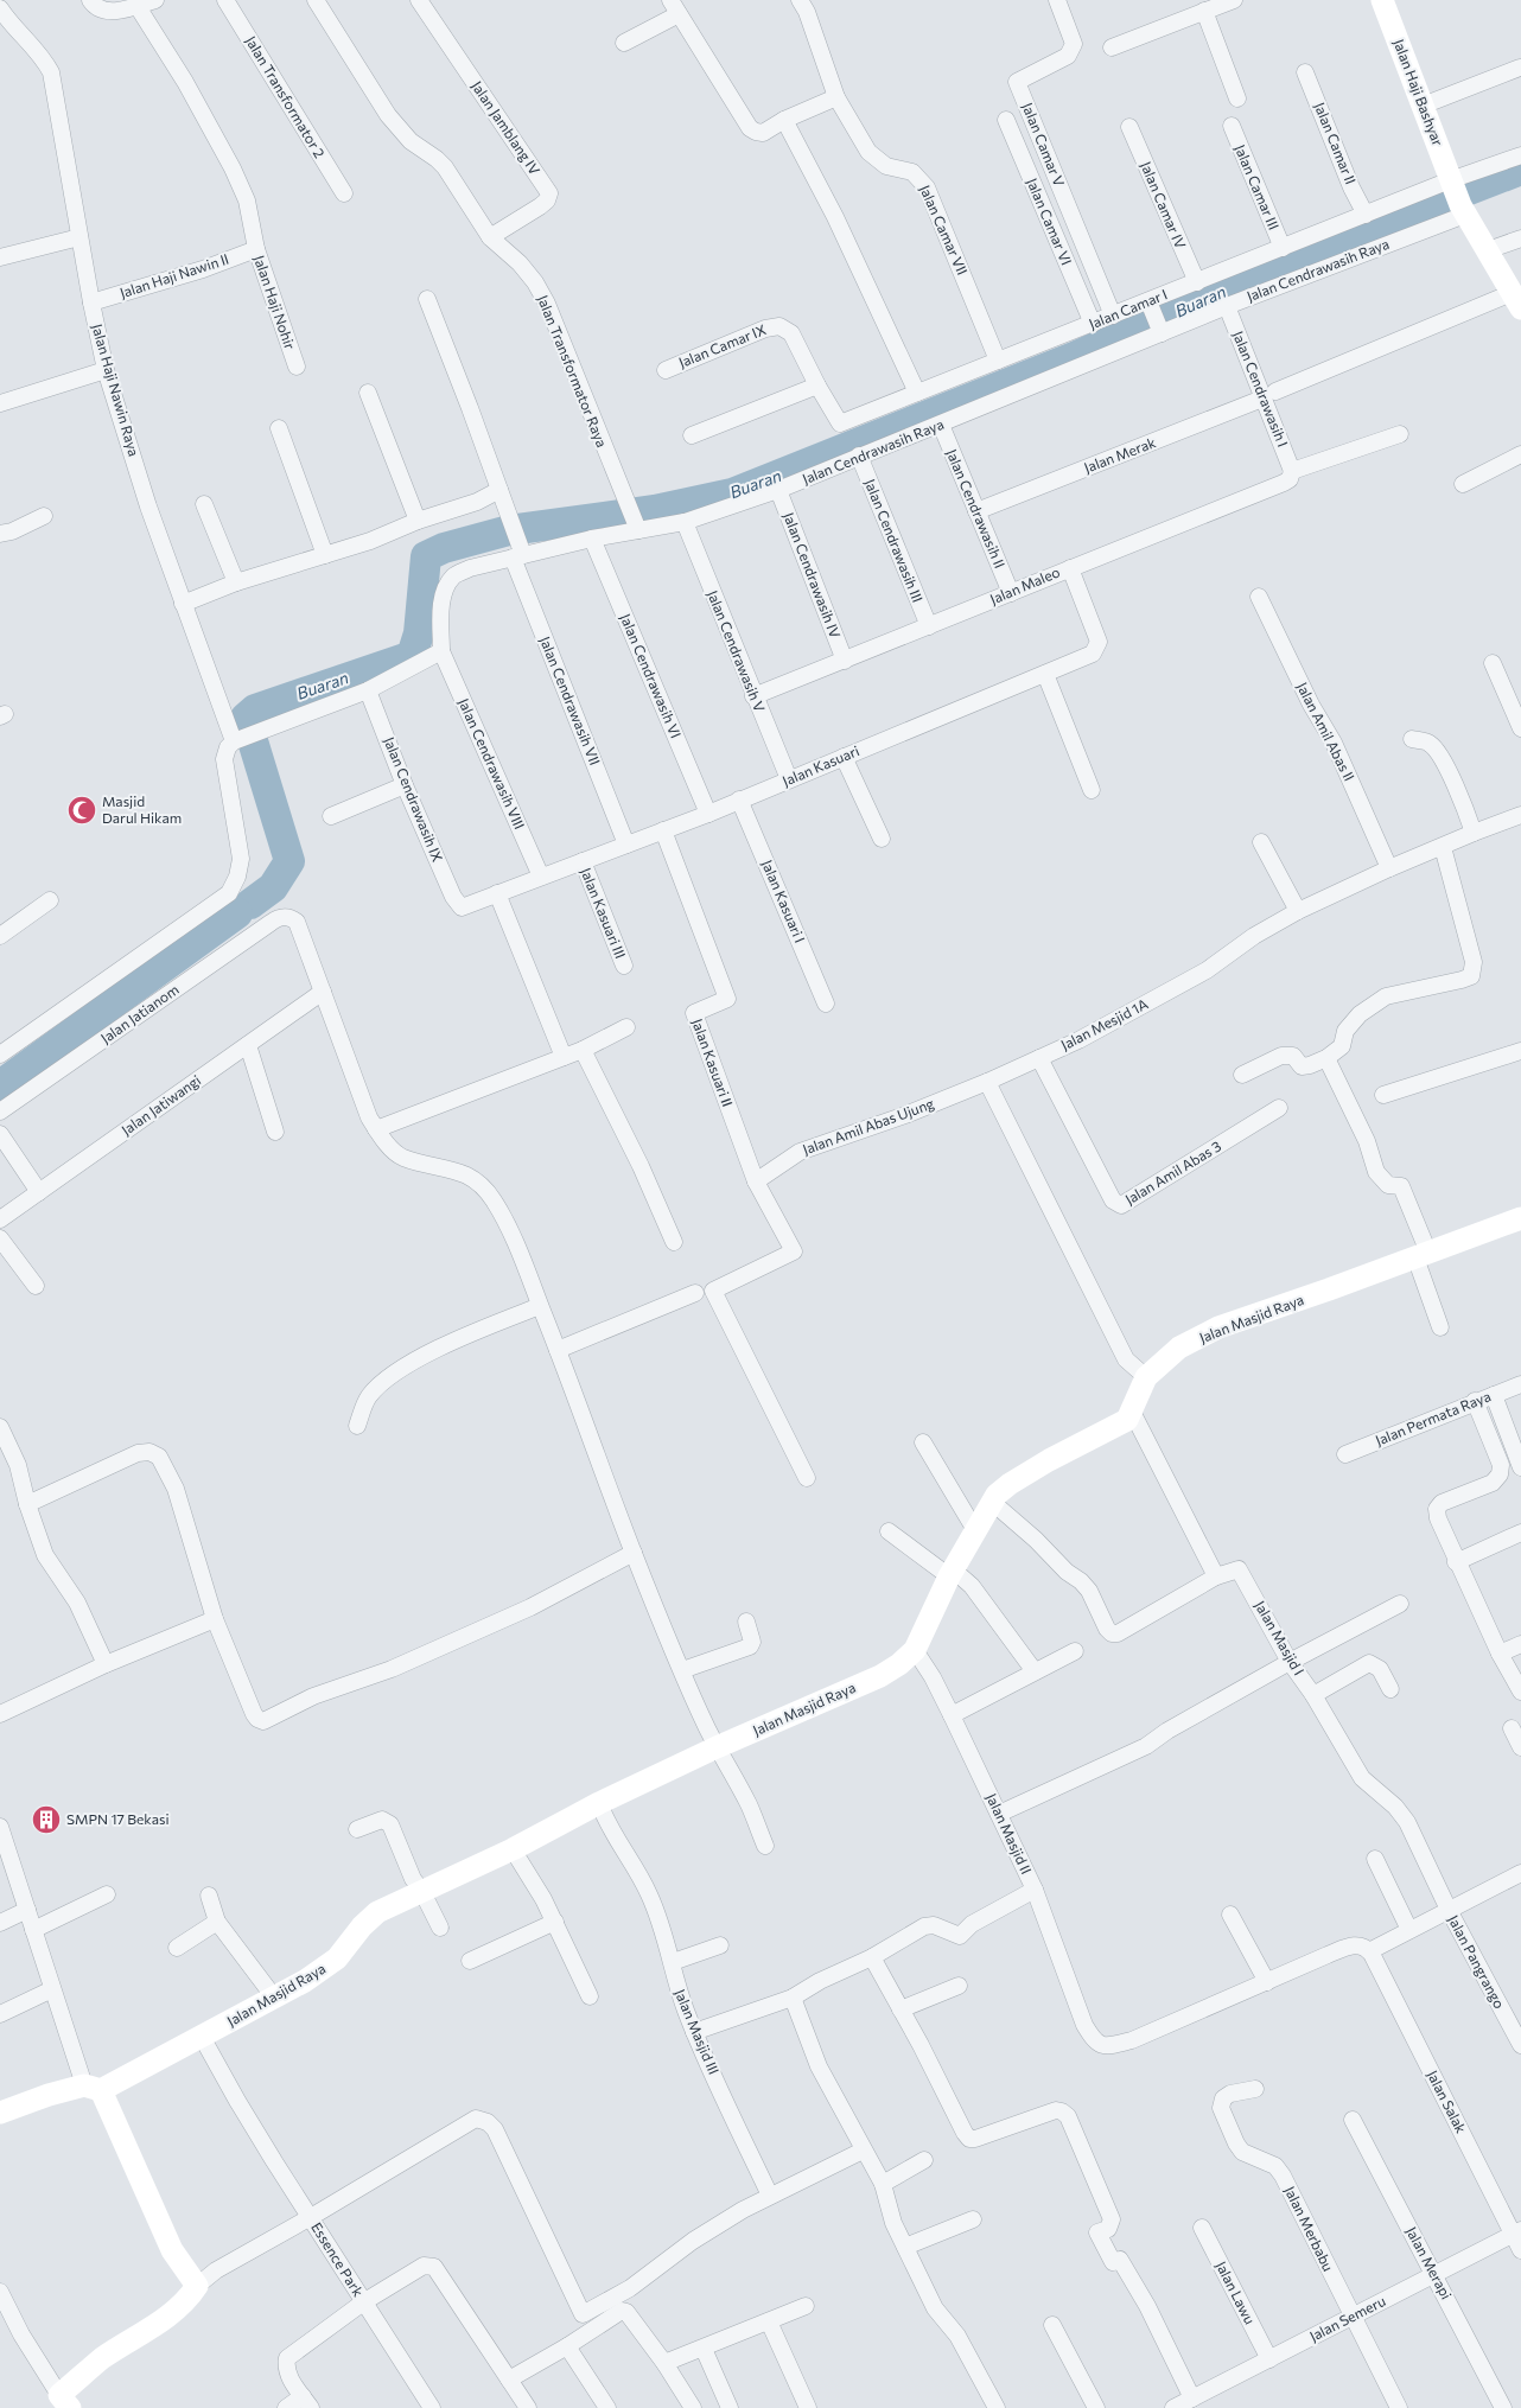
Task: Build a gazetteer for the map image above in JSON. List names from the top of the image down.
{
  "streets": {
    "street": [
      "Jalan Haji Bashyar",
      "Jalan Transformator 2",
      "Jalan Jamblang IV",
      "Jalan Camar II",
      "Jalan Camar V",
      "Jalan Camar III",
      "Jalan Camar IV",
      "Jalan Camar VI",
      "Jalan Camar VII",
      "Jalan Cendrawasih Raya",
      "Jalan Haji Nawin II",
      "Jalan Haji Nohir",
      "Jalan Camar I",
      "Jalan Camar IX",
      "Jalan Transformator Raya",
      "Jalan Cendrawasih I",
      "Jalan Haji Nawin Raya",
      "Jalan Merak",
      "Jalan Cendrawasih II",
      "Jalan Cendrawasih III",
      "Jalan Cendrawasih IV",
      "Jalan Maleo",
      "Jalan Cendrawasih V",
      "Jalan Cendrawasih VI",
      "Jalan Cendrawasih VII",
      "Jalan Amil Abas II",
      "Jalan Cendrawasih VIII",
      "Jalan Kasuari",
      "Jalan Cendrawasih IX",
      "Jalan Kasuari I",
      "Jalan Kasuari III",
      "Jalan Jatianom",
      "Jalan Mesjid 1A",
      "Jalan Kasuari II",
      "Jalan Jatiwangi",
      "Jalan Amil Abas Ujung",
      "Jalan Amil Abas 3",
      "Jalan Masjid Raya",
      "Jalan Permata Raya",
      "Jalan Masjid I",
      "Jalan Masjid II",
      "Jalan Pangrango",
      "Jalan Masjid III",
      "Jalan Salak",
      "Jalan Merbabu",
      "Essence Park",
      "Jalan Merapi",
      "Jalan Lawu",
      "Jalan Semeru"
    ]
  },
  "crossings": [
    ["Jalan Haji Bashyar", "Jalan Cendrawasih Raya"],
    ["Jalan Haji Bashyar", "Jalan Camar I"],
    ["Jalan Haji Bashyar", "Jalan Merak"],
    ["Jalan Jamblang IV", "Jalan Transformator Raya"],
    ["Jalan Camar II", "Jalan Camar I"],
    ["Jalan Camar V", "Jalan Camar I"],
    ["Jalan Camar III", "Jalan Camar I"],
    ["Jalan Camar IV", "Jalan Camar I"],
    ["Jalan Camar VI", "Jalan Camar I"],
    ["Jalan Camar VII", "Jalan Camar I"],
    ["Jalan Cendrawasih Raya", "Jalan Camar I"],
    ["Jalan Cendrawasih Raya", "Jalan Transformator Raya"],
    ["Jalan Cendrawasih Raya", "Jalan Cendrawasih I"],
    ["Jalan Cendrawasih Raya", "Jalan Cendrawasih II"],
    ["Jalan Cendrawasih Raya", "Jalan Cendrawasih III"],
    ["Jalan Cendrawasih Raya", "Jalan Cendrawasih IV"],
    ["Jalan Cendrawasih Raya", "Jalan Cendrawasih V"],
    ["Jalan Cendrawasih Raya", "Jalan Cendrawasih VI"],
    ["Jalan Cendrawasih Raya", "Jalan Cendrawasih VII"],
    ["Jalan Cendrawasih Raya", "Jalan Cendrawasih VIII"],
    ["Jalan Haji Nawin II", "Jalan Haji Nohir"],
    ["Jalan Haji Nawin II", "Jalan Haji Nawin Raya"],
    ["Jalan Camar I", "Jalan Camar IX"],
    ["Jalan Cendrawasih I", "Jalan Merak"],
    ["Jalan Cendrawasih I", "Jalan Maleo"],
    ["Jalan Merak", "Jalan Cendrawasih II"],
    ["Jalan Cendrawasih II", "Jalan Maleo"],
    ["Jalan Cendrawasih III", "Jalan Maleo"],
    ["Jalan Cendrawasih IV", "Jalan Maleo"],
    ["Jalan Maleo", "Jalan Cendrawasih V"],
    ["Jalan Maleo", "Jalan Kasuari"],
    ["Jalan Cendrawasih V", "Jalan Kasuari"],
    ["Jalan Cendrawasih VI", "Jalan Kasuari"],
    ["Jalan Cendrawasih VII", "Jalan Kasuari"],
    ["Jalan Amil Abas II", "Jalan Mesjid 1A"],
    ["Jalan Cendrawasih VIII", "Jalan Kasuari"],
    ["Jalan Kasuari", "Jalan Cendrawasih IX"],
    ["Jalan Kasuari", "Jalan Kasuari I"],
    ["Jalan Kasuari", "Jalan Kasuari III"],
    ["Jalan Kasuari", "Jalan Kasuari II"],
    ["Jalan Jatianom", "Jalan Jatiwangi"],
    ["Jalan Mesjid 1A", "Jalan Amil Abas Ujung"],
    ["Jalan Mesjid 1A", "Jalan Amil Abas 3"],
    ["Jalan Kasuari II", "Jalan Amil Abas Ujung"],
    ["Jalan Masjid Raya", "Jalan Masjid II"],
    ["Jalan Masjid Raya", "Jalan Masjid III"],
    ["Jalan Masjid Raya", "Essence Park"],
    ["Jalan Masjid I", "Jalan Pangrango"],
    ["Jalan Salak", "Jalan Semeru"],
    ["Jalan Merbabu", "Jalan Semeru"],
    ["Jalan Merapi", "Jalan Semeru"],
    ["Jalan Lawu", "Jalan Semeru"]
  ],
  "water": ["Buaran"],
  "places": {
    "mosque": ["Masjid Darul Hikam"],
    "building": ["SMPN 17 Bekasi"]
  }
}
